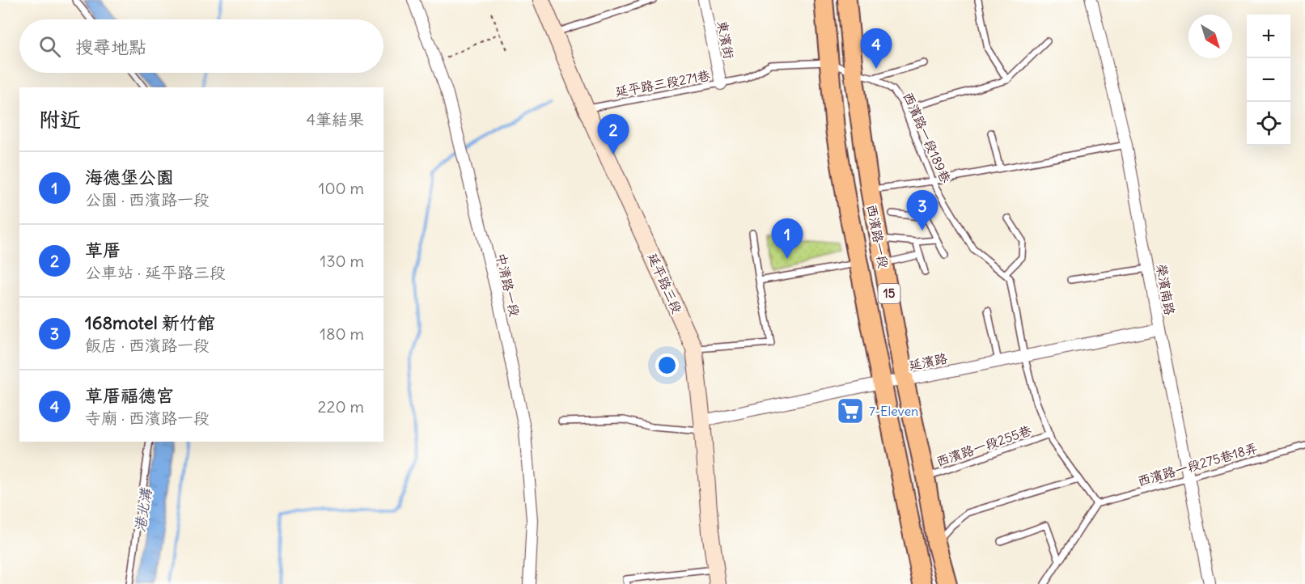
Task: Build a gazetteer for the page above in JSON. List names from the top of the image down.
{
  "streets": {
    "main road": ["西濱路一段", "15"],
    "street": [
      "東濱街",
      "延平路三段",
      "中清路一段",
      "榮濱南路",
      "延濱路"
    ],
    "lane": [
      "延平路三段271巷",
      "西濱路一段189巷",
      "西濱路一段255巷",
      "西濱路一段275巷18弄"
    ]
  },
  "crossings": [
    ["東濱街", "延平路三段271巷"],
    ["延平路三段271巷", "西濱路一段189巷"],
    ["延平路三段271巷", "西濱路一段"],
    ["延平路三段271巷", "延平路三段"],
    ["西濱路一段189巷", "西濱路一段"],
    ["西濱路一段", "延濱路"],
    ["西濱路一段", "西濱路一段255巷"],
    ["延平路三段", "延濱路"],
    ["榮濱南路", "延濱路"],
    ["榮濱南路", "西濱路一段275巷18弄"]
  ],
  "water": ["港北溝"],
  "places": {
    "supermarket": ["7-Eleven"]
  },
  "north": "bottom right",
  "page": {
    "map_buttons": ["+", "−"],
    "search": "搜尋地點",
    "pins": [
      "4",
      "2",
      "3",
      "1"
    ],
    "heading": ["附近", "4筆結果"],
    "list": [
      {
        "mark": "1",
        "name": "海德堡公園",
        "note": "公園 · 西濱路一段",
        "value": "100 m"
      },
      {
        "mark": "2",
        "name": "草厝",
        "note": "公車站 · 延平路三段",
        "value": "130 m"
      },
      {
        "mark": "3",
        "name": "168motel 新竹館",
        "note": "飯店 · 西濱路一段",
        "value": "180 m"
      },
      {
        "mark": "4",
        "name": "草厝福德宮",
        "note": "寺廟 · 西濱路一段",
        "value": "220 m"
      }
    ]
  }
}
